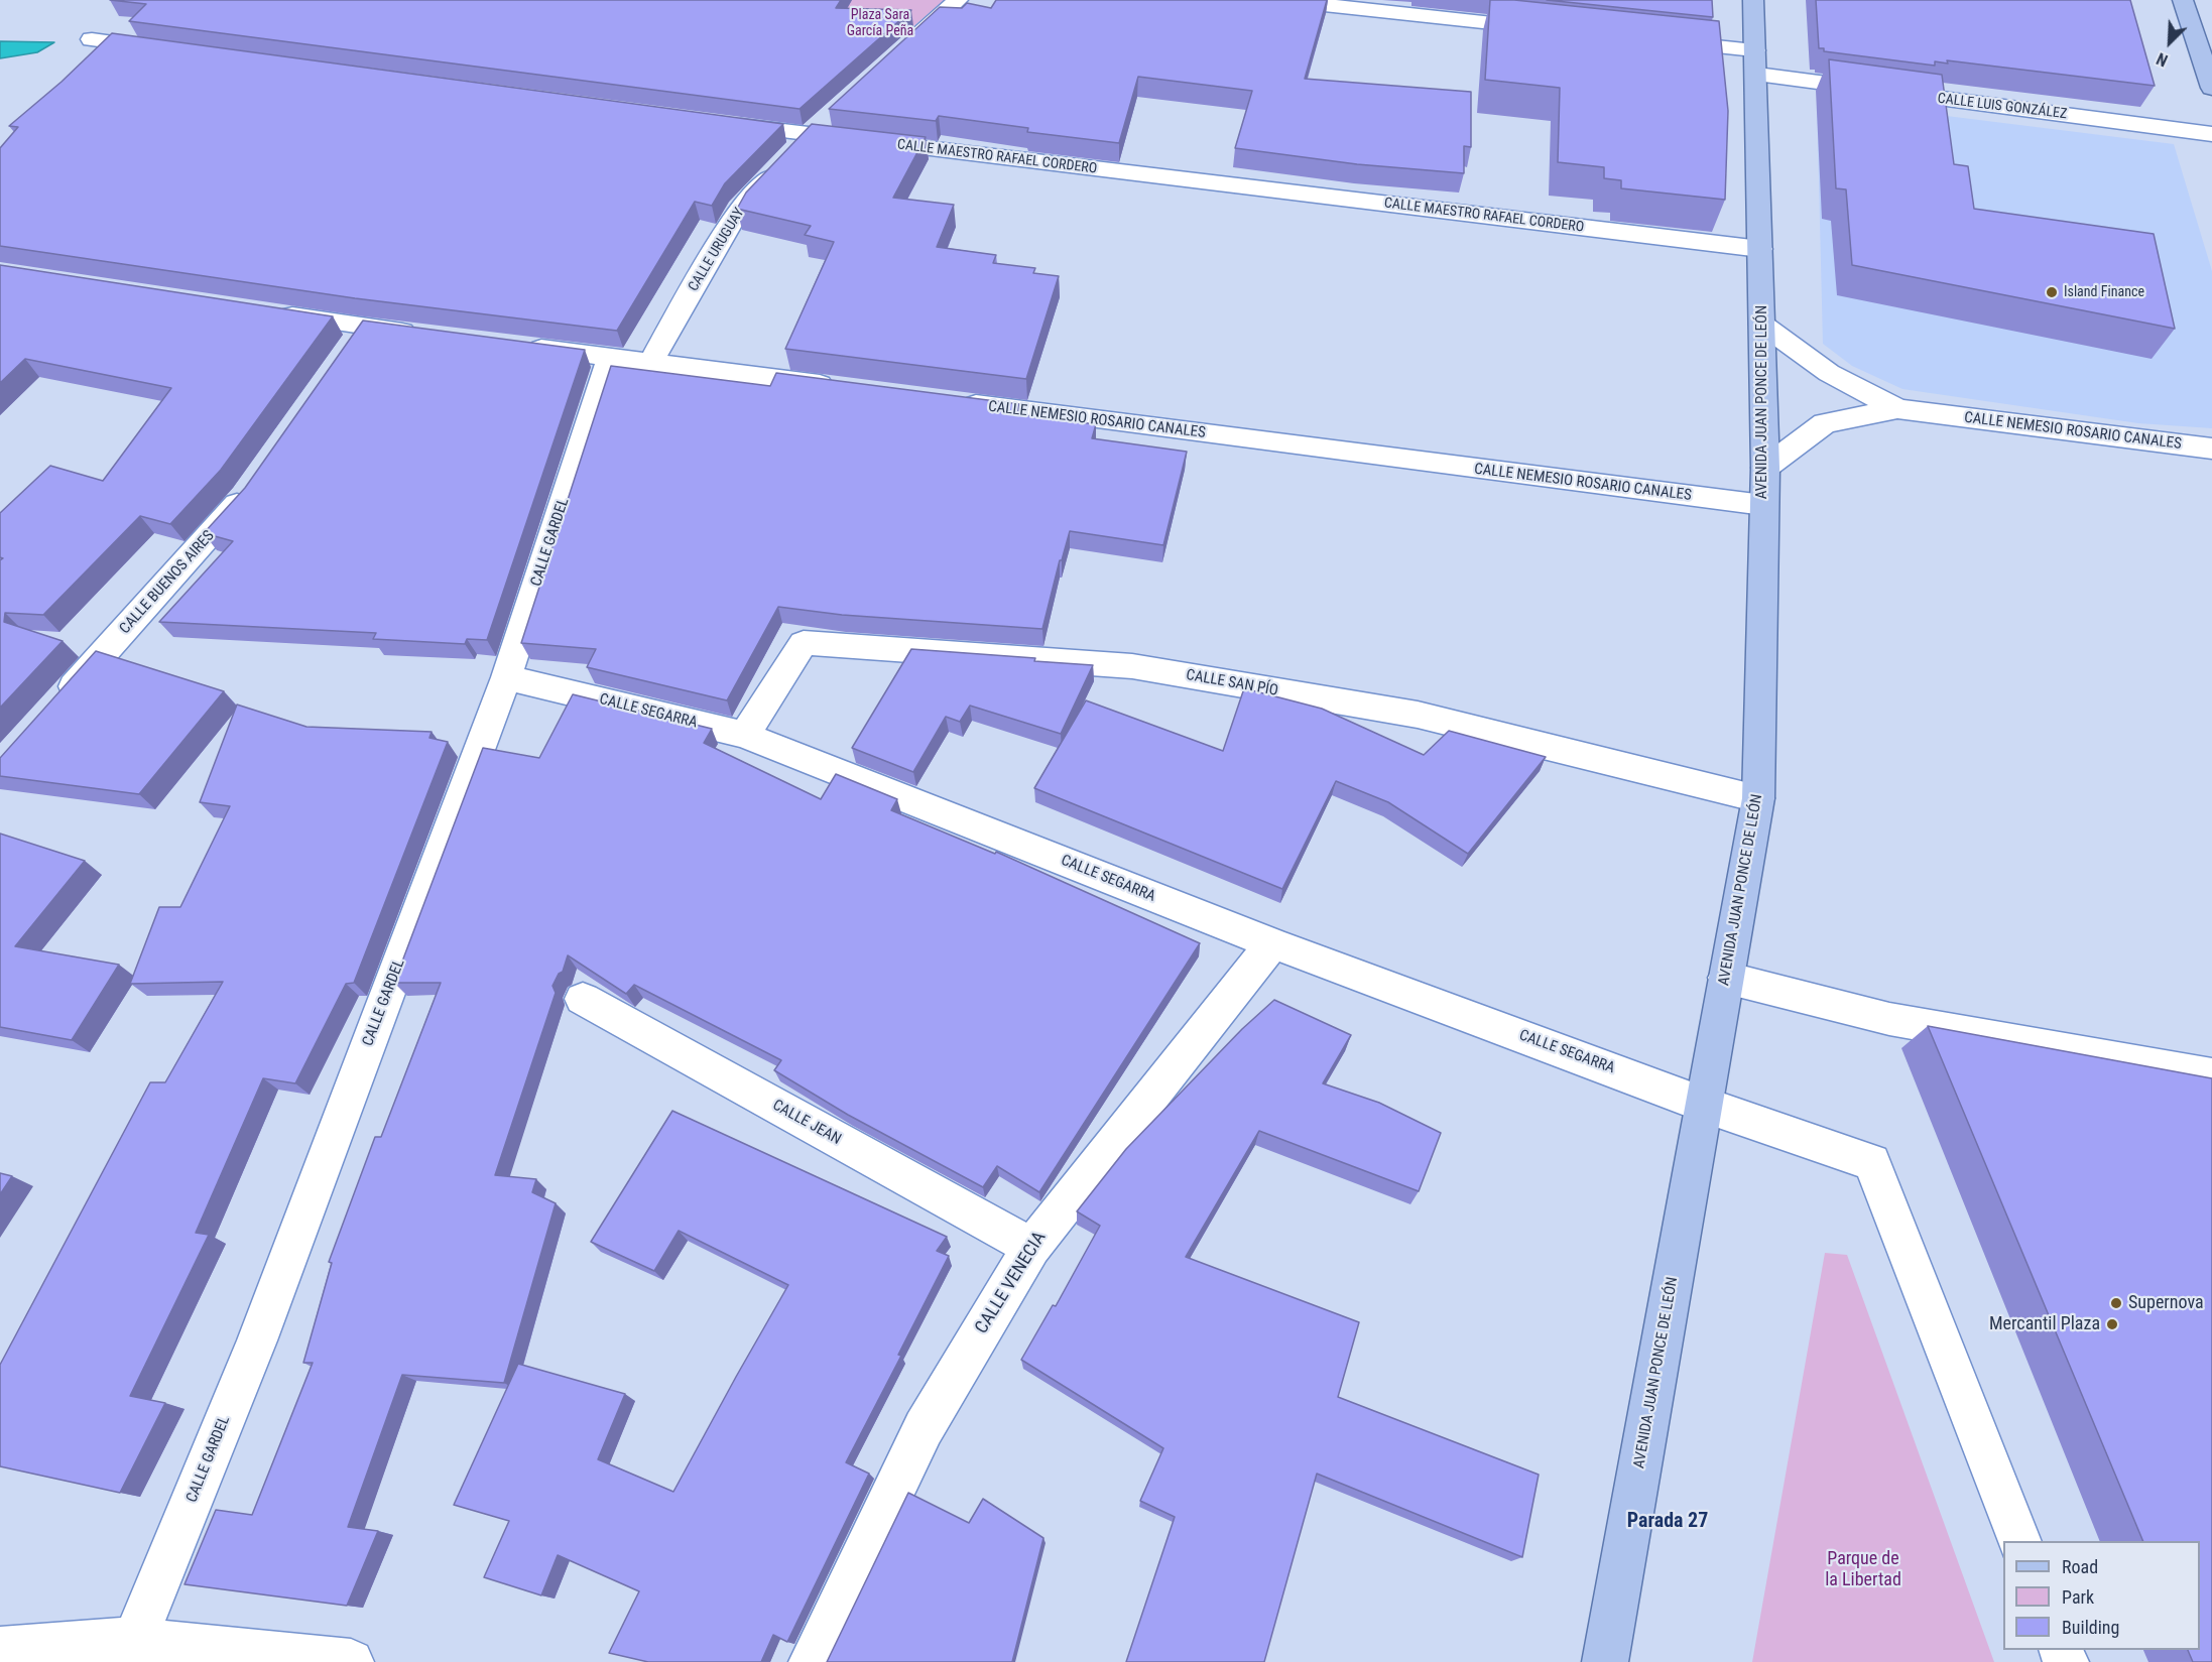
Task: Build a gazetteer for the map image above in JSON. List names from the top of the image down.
{
  "streets": {
    "main road": ["AVENIDA JUAN PONCE DE LEÓN"],
    "street": [
      "CALLE LUIS GONZÁLEZ",
      "CALLE MAESTRO RAFAEL CORDERO",
      "CALLE URUGUAY",
      "CALLE NEMESIO ROSARIO CANALES",
      "CALLE GARDEL",
      "CALLE BUENOS AIRES",
      "CALLE SAN PÍO",
      "CALLE SEGARRA",
      "CALLE JEAN",
      "CALLE VENECIA"
    ]
  },
  "crossings": [
    ["CALLE LUIS GONZÁLEZ", "AVENIDA JUAN PONCE DE LEÓN"],
    ["CALLE MAESTRO RAFAEL CORDERO", "CALLE URUGUAY"],
    ["CALLE MAESTRO RAFAEL CORDERO", "AVENIDA JUAN PONCE DE LEÓN"],
    ["AVENIDA JUAN PONCE DE LEÓN", "CALLE NEMESIO ROSARIO CANALES"],
    ["AVENIDA JUAN PONCE DE LEÓN", "CALLE SAN PÍO"],
    ["AVENIDA JUAN PONCE DE LEÓN", "CALLE SEGARRA"],
    ["CALLE GARDEL", "CALLE SEGARRA"],
    ["CALLE SAN PÍO", "CALLE SEGARRA"],
    ["CALLE SEGARRA", "CALLE VENECIA"],
    ["CALLE JEAN", "CALLE VENECIA"]
  ],
  "districts": ["Parada 27"],
  "parks": ["Plaza Sara García Peña", "Parque de la Libertad"],
  "places": ["Island Finance", "Supernova", "Mercantil Plaza"],
  "legend": ["Road", "Park", "Building"],
  "north": "bottom left"
}
